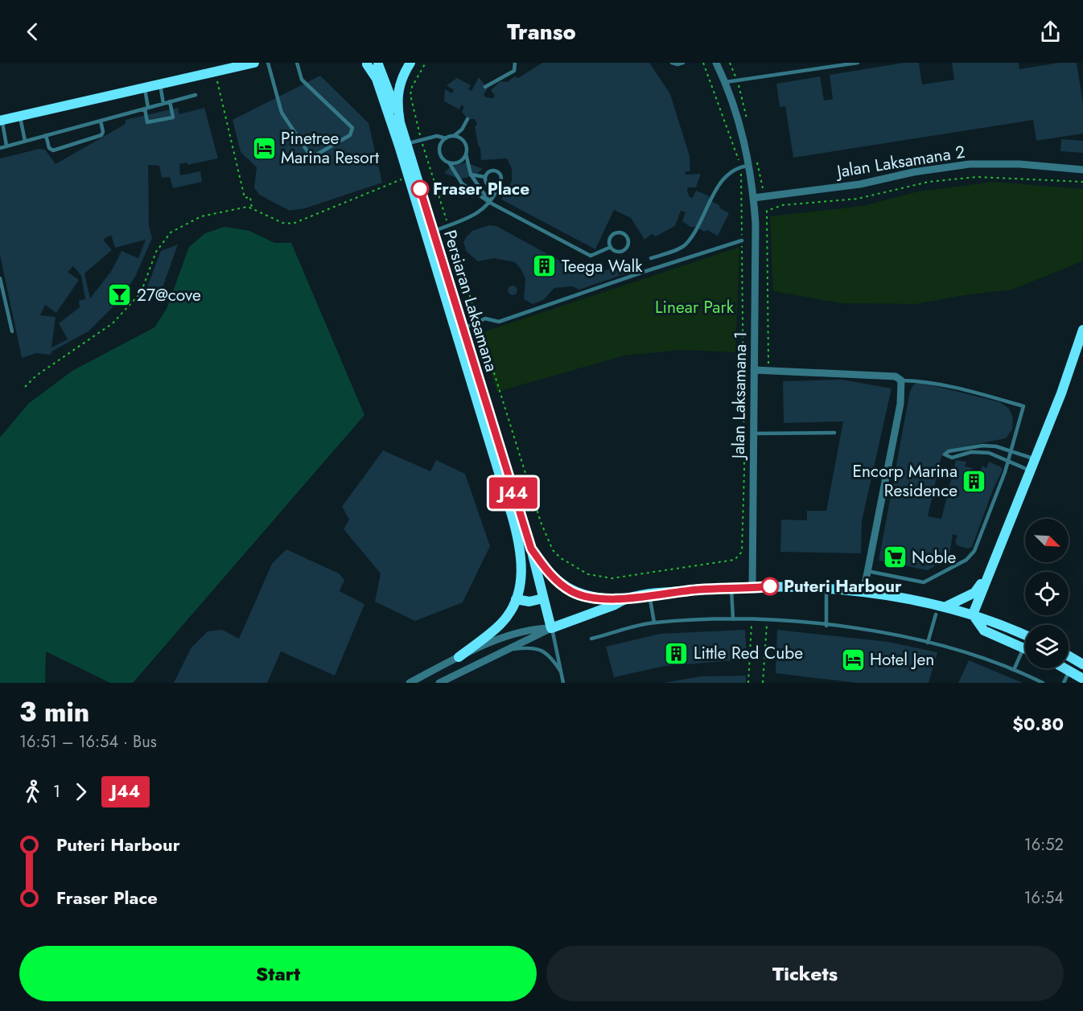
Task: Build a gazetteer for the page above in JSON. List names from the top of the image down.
{
  "streets": {
    "street": ["Jalan Laksamana 2", "Persiaran Laksamana", "Jalan Laksamana 1"]
  },
  "crossings": [
    ["Jalan Laksamana 2", "Jalan Laksamana 1"]
  ],
  "parks": ["Linear Park"],
  "places": {
    "hotel": ["Pinetree Marina Resort", "Hotel Jen"],
    "other": ["Fraser Place", "Puteri Harbour"],
    "building": ["Teega Walk", "Encorp Marina Residence", "Little Red Cube"],
    "bar": ["27@cove"],
    "supermarket": ["Noble"]
  },
  "lines": ["bus line J44"],
  "north": "bottom right",
  "page": {
    "header": "Transo",
    "on_map": "J44",
    "heading": ["3 min", "16:51 – 16:54 · Bus", "$0.80"],
    "legs": ["1", "J44"],
    "list": [
      {
        "name": "Puteri Harbour",
        "value": "16:52"
      },
      {
        "name": "Fraser Place",
        "value": "16:54"
      }
    ],
    "buttons": ["Start", "Tickets"]
  }
}
